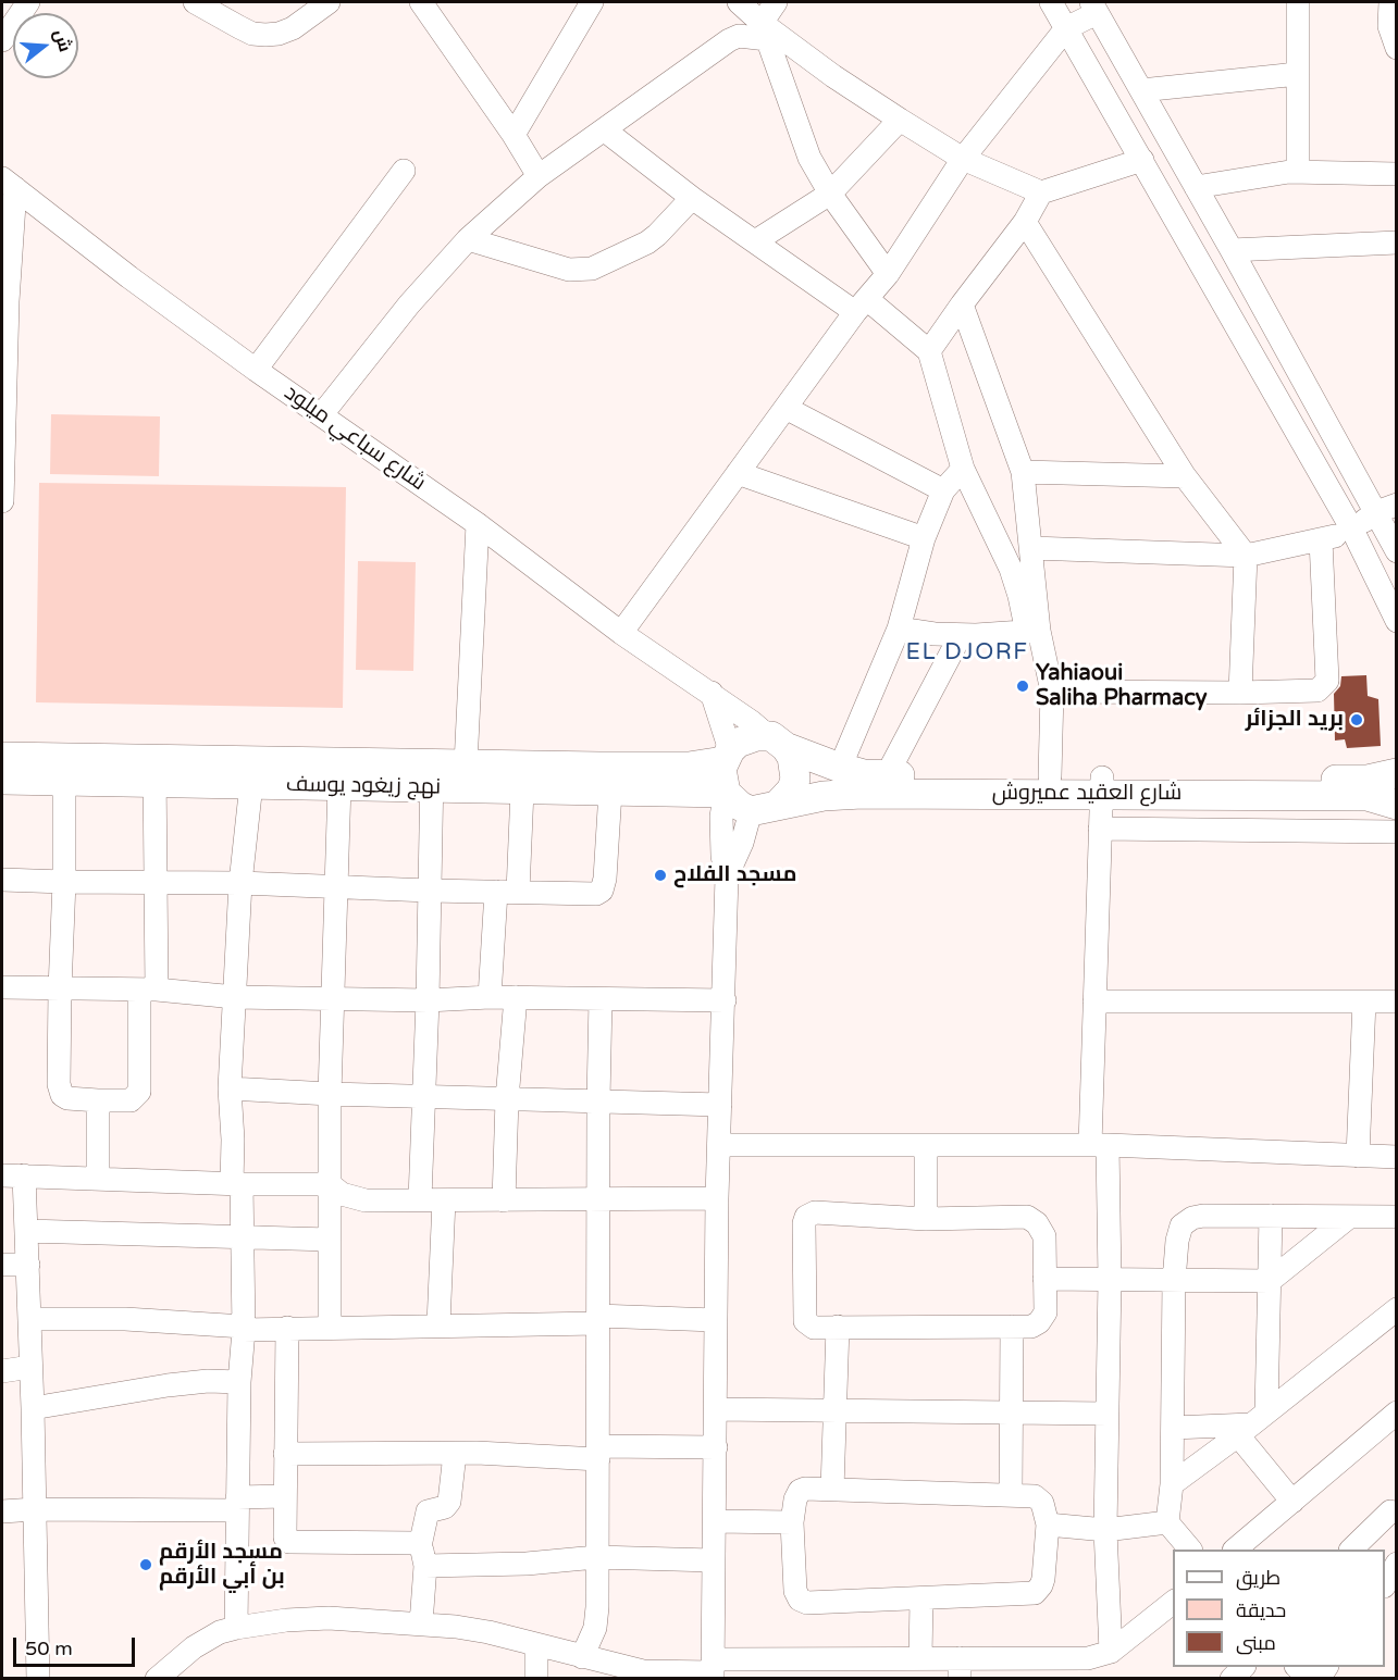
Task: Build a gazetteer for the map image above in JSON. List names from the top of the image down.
{
  "streets": {
    "main road": ["نهج زيغود يوسف", "شارع العقيد عميروش"],
    "street": ["شارع سباعي ميلود"]
  },
  "crossings": [
    ["شارع سباعي ميلود", "نهج زيغود يوسف"],
    ["شارع سباعي ميلود", "شارع العقيد عميروش"],
    ["نهج زيغود يوسف", "شارع العقيد عميروش"]
  ],
  "districts": ["EL DJORF"],
  "places": [
    "Yahiaoui Saliha Pharmacy",
    "بريد الجزائر",
    "مسجد الفلاح",
    "مسجد الأرقم بن أبي الأرقم"
  ],
  "legend": ["طريق", "حديقة", "مبنى"],
  "scale_bar": "50 m",
  "north": "right"
}
